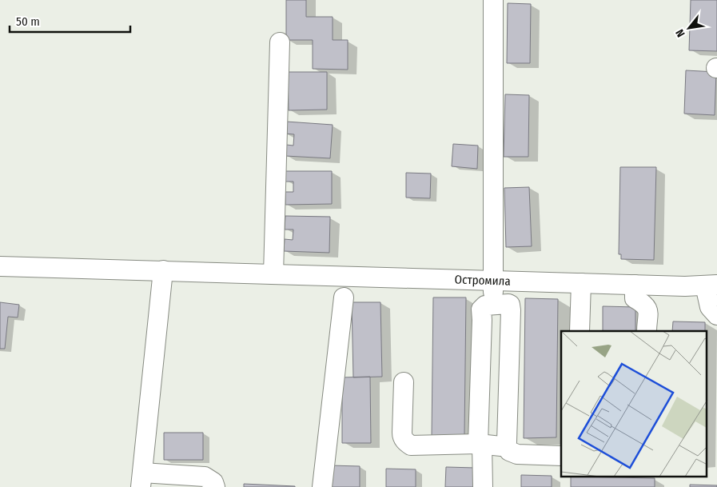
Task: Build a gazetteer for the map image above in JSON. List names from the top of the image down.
{
  "streets": {
    "street": ["Остромила"]
  },
  "scale_bar": "50 m",
  "north": "bottom left"
}
